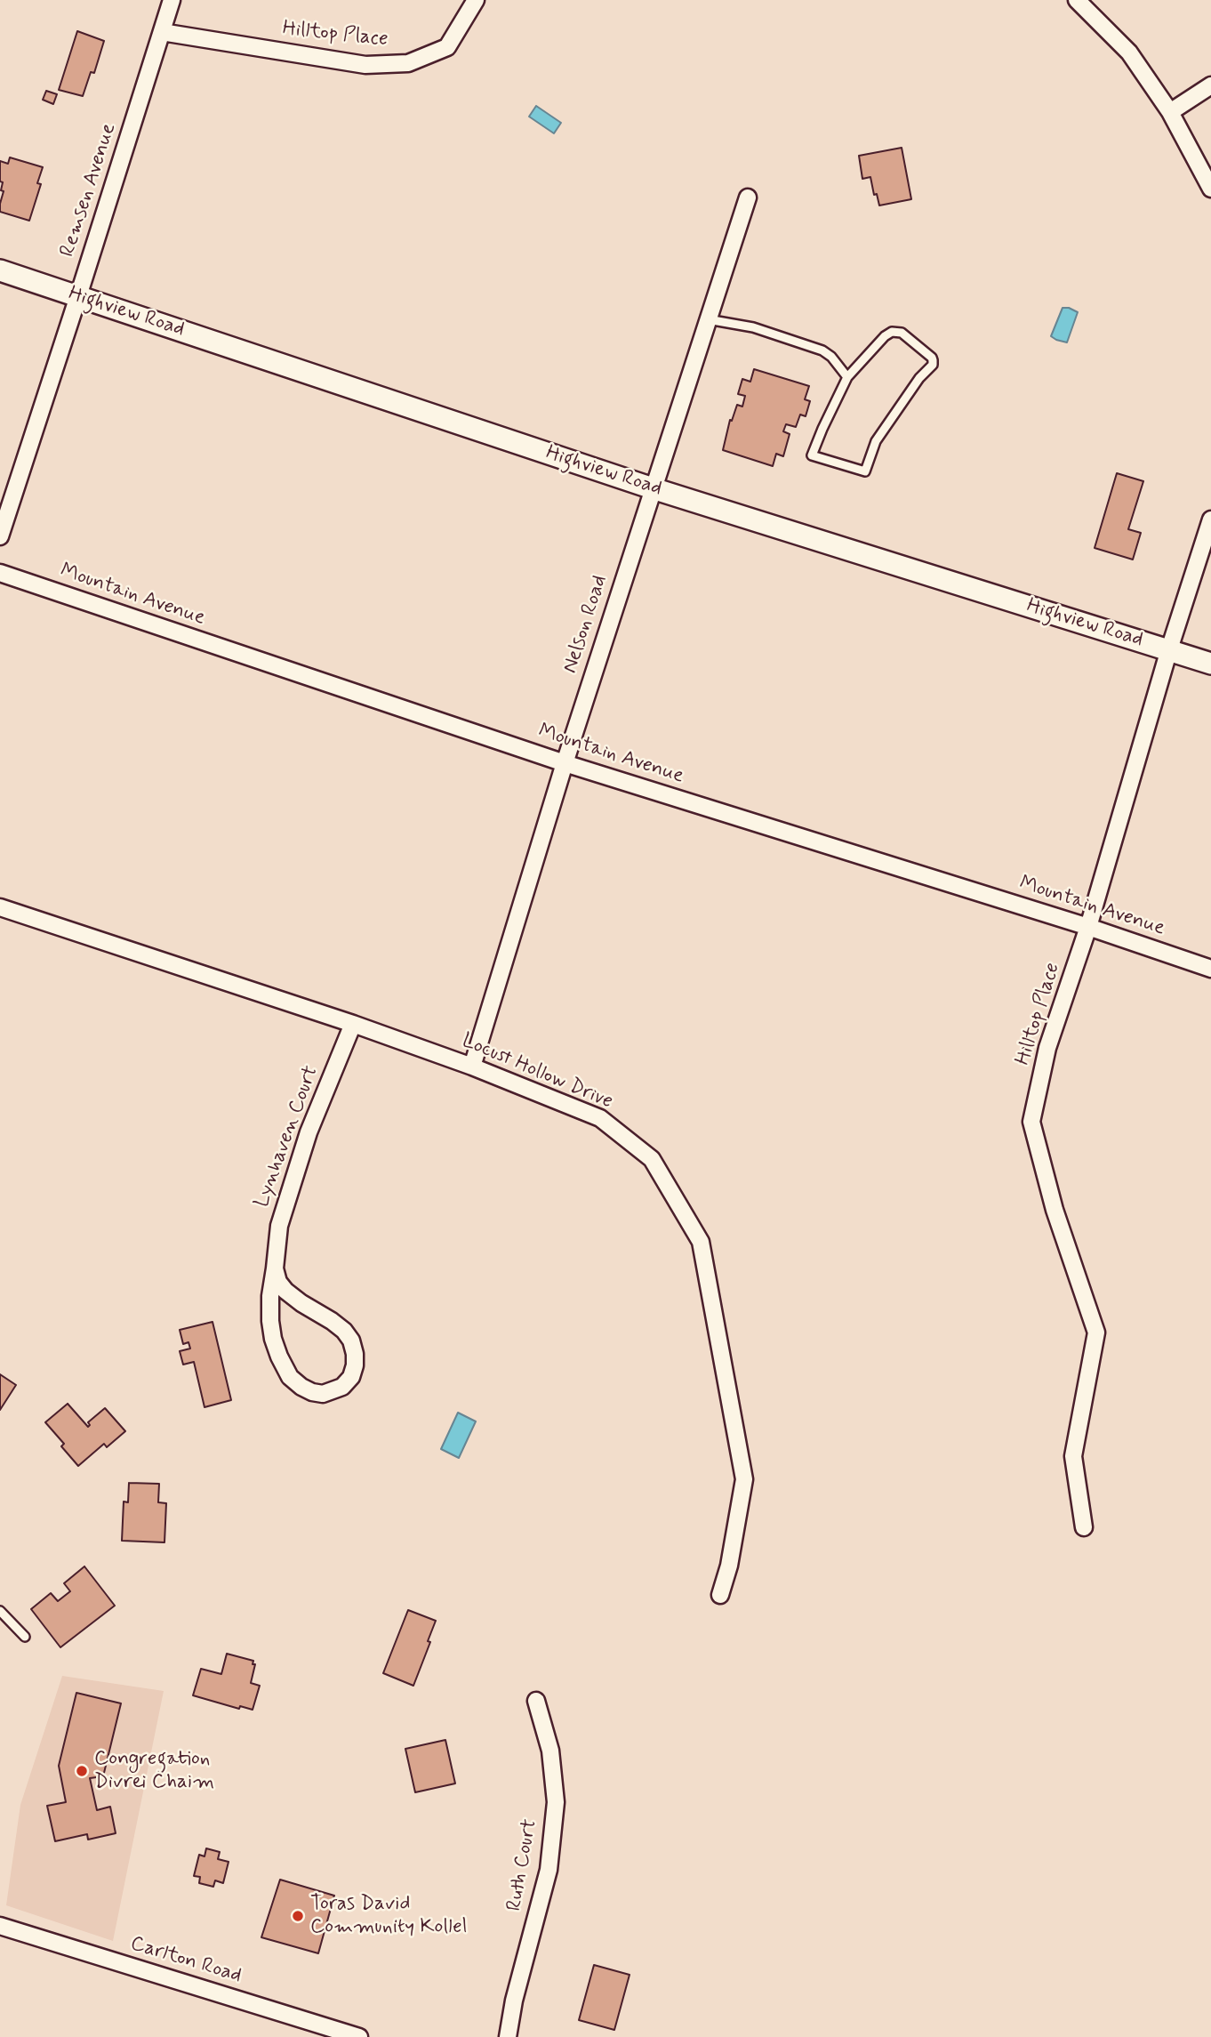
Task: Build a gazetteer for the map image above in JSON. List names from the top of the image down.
{
  "streets": {
    "street": [
      "Hilltop Place",
      "Remsen Avenue",
      "Highview Road",
      "Mountain Avenue",
      "Nelson Road",
      "Locust Hollow Drive",
      "Lynhaven Court",
      "Ruth Court",
      "Carlton Road"
    ]
  },
  "crossings": [
    ["Hilltop Place", "Remsen Avenue"],
    ["Hilltop Place", "Highview Road"],
    ["Hilltop Place", "Mountain Avenue"],
    ["Remsen Avenue", "Highview Road"],
    ["Highview Road", "Nelson Road"],
    ["Mountain Avenue", "Nelson Road"],
    ["Nelson Road", "Locust Hollow Drive"],
    ["Locust Hollow Drive", "Lynhaven Court"]
  ],
  "places": ["Congregation Divrei Chaim", "Toras David Community Kollel"]
}
